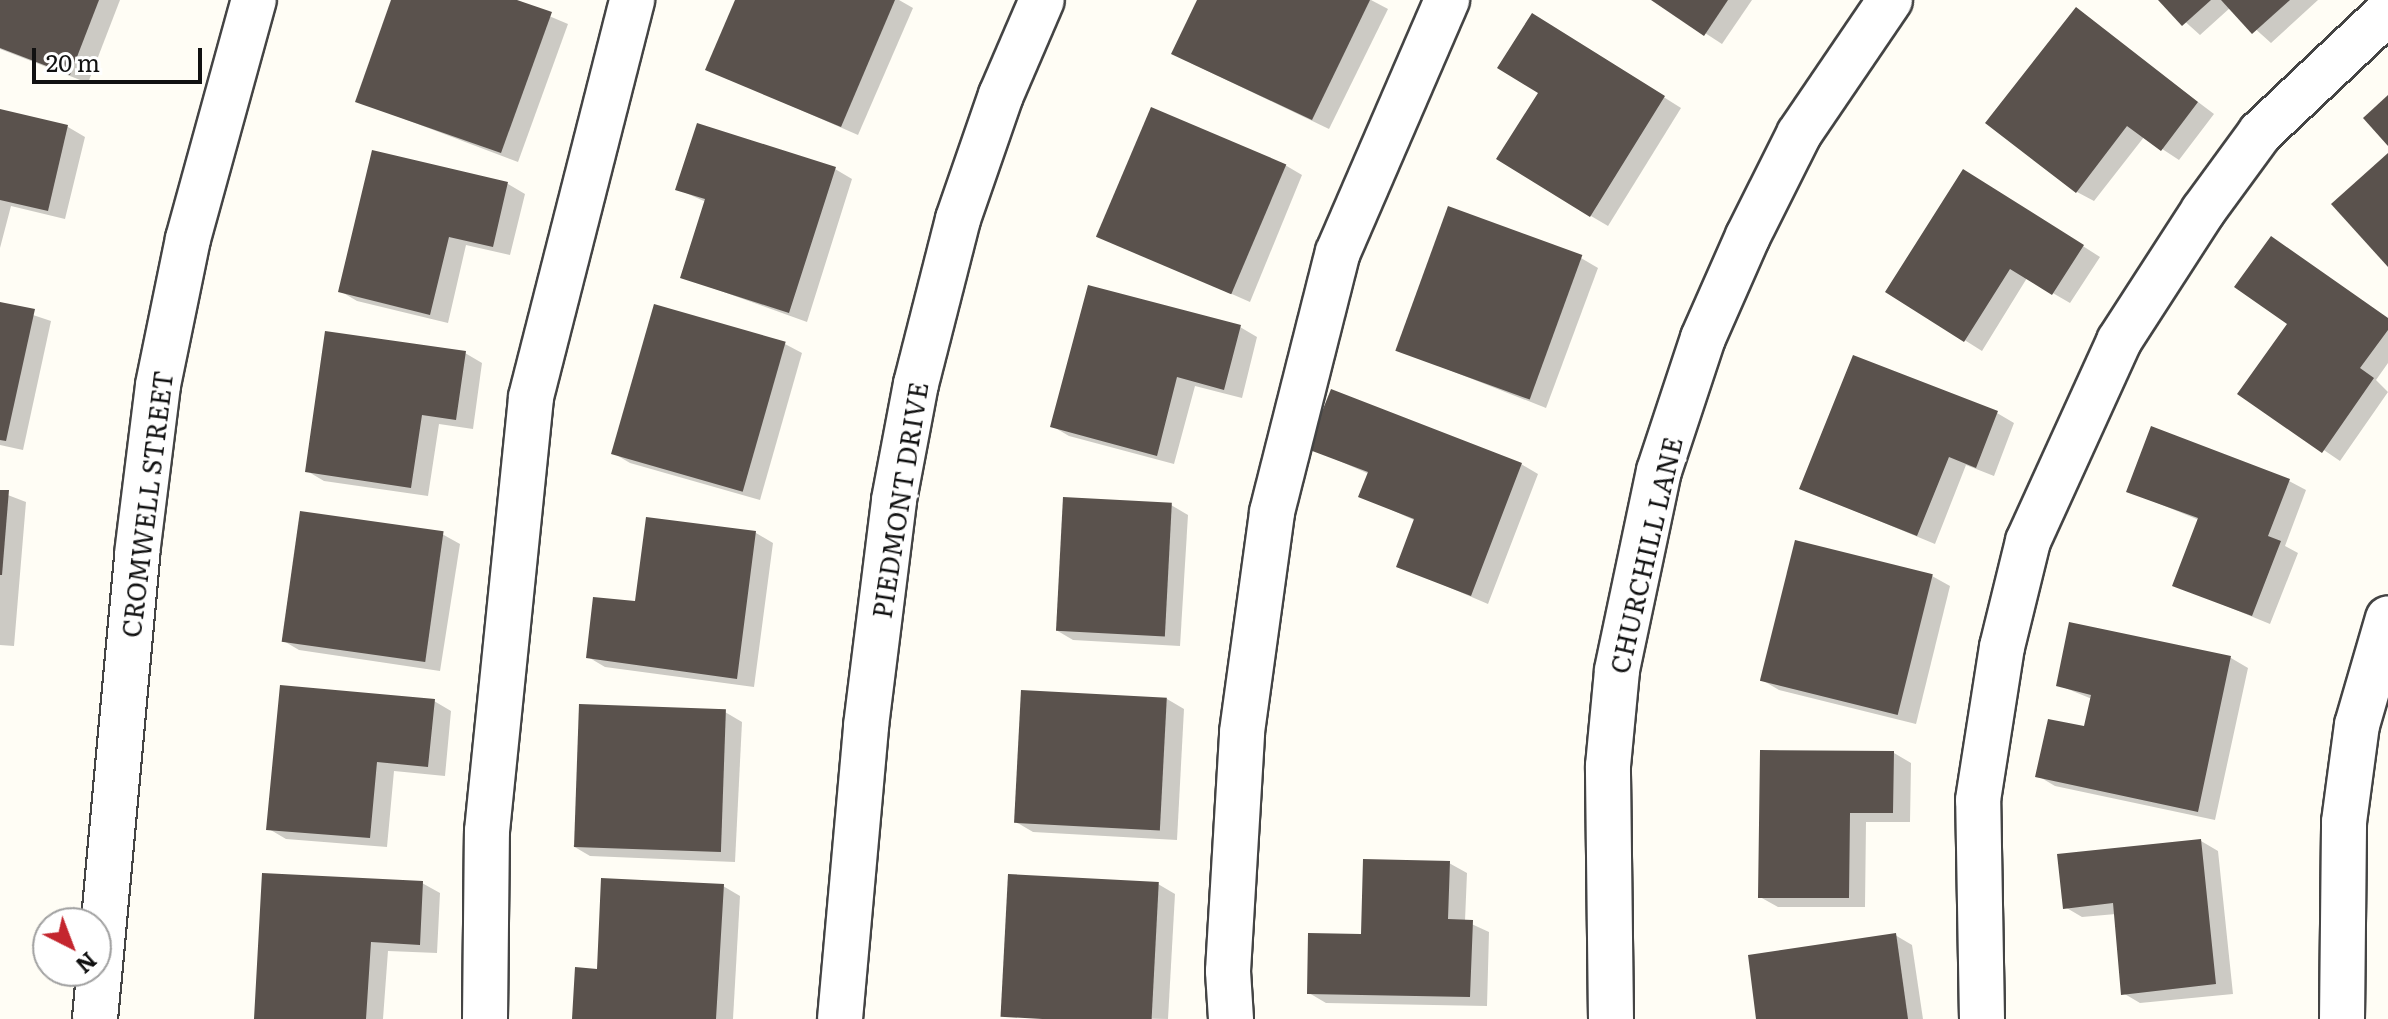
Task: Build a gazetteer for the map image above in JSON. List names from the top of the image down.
{
  "streets": {
    "street": ["PIEDMONT DRIVE", "CROMWELL STREET", "CHURCHILL LANE"]
  },
  "scale_bar": "20 m",
  "north": "bottom right"
}
